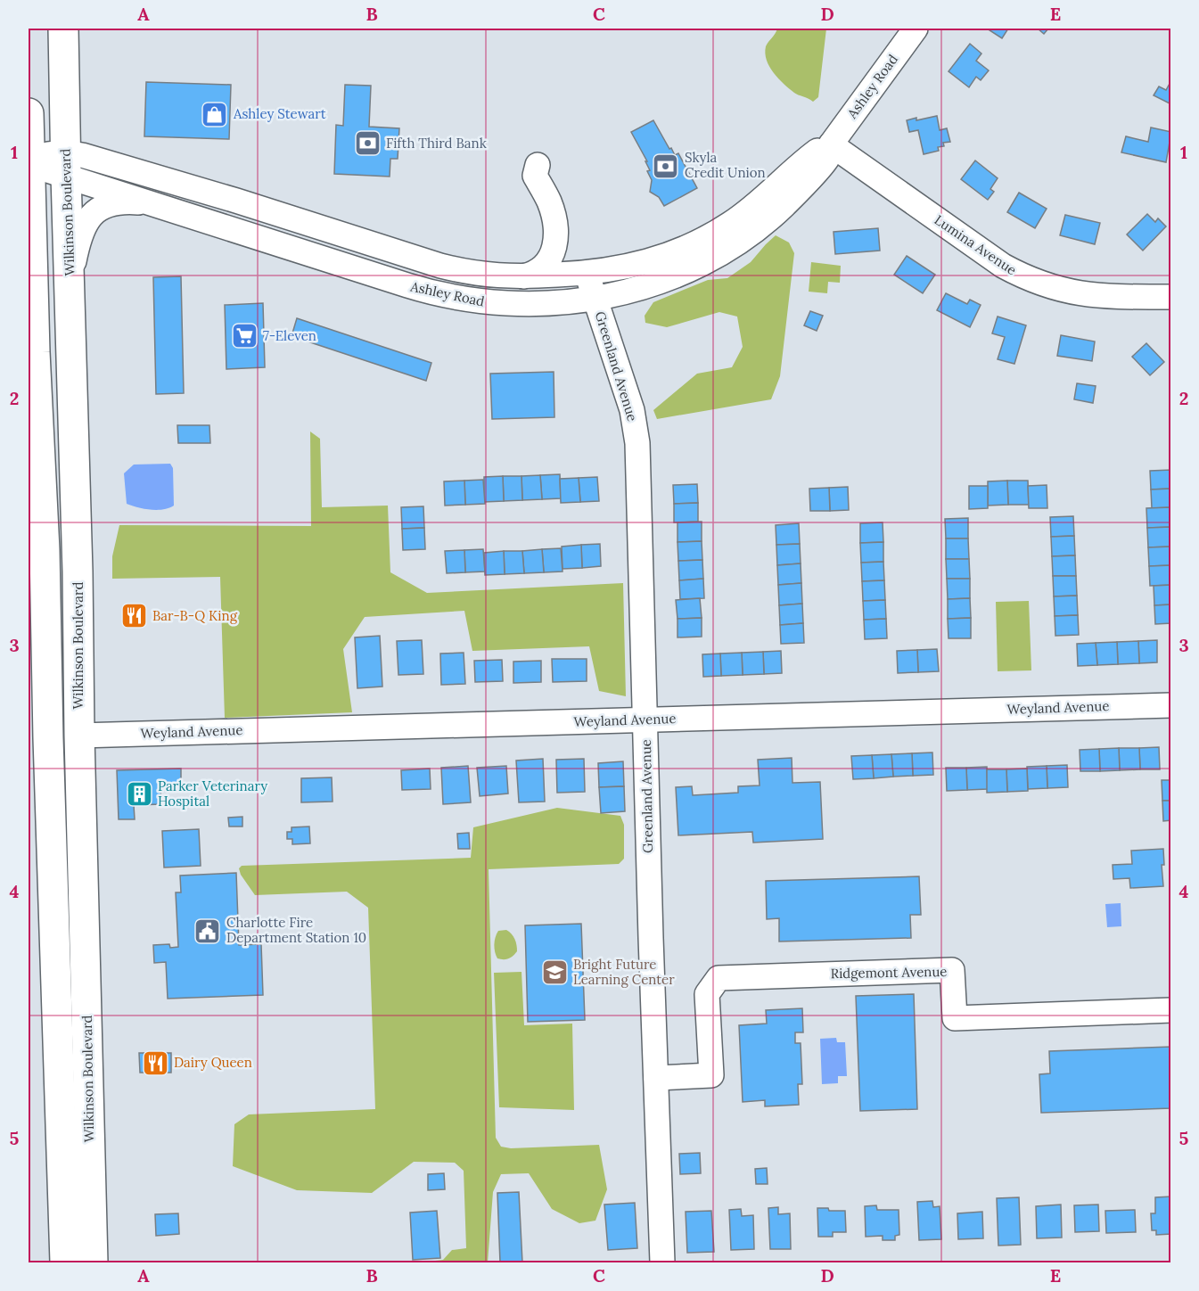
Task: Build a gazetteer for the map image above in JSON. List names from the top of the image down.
{
  "streets": {
    "main road": ["Wilkinson Boulevard"],
    "street": [
      "Ashley Road",
      "Lumina Avenue",
      "Greenland Avenue",
      "Weyland Avenue",
      "Ridgemont Avenue"
    ]
  },
  "crossings": [
    ["Ashley Road", "Wilkinson Boulevard"],
    ["Ashley Road", "Lumina Avenue"],
    ["Ashley Road", "Greenland Avenue"],
    ["Wilkinson Boulevard", "Weyland Avenue"],
    ["Greenland Avenue", "Weyland Avenue"],
    ["Greenland Avenue", "Ridgemont Avenue"]
  ],
  "places": {
    "shop": ["Ashley Stewart"],
    "bank": ["Fifth Third Bank", "Skyla Credit Union"],
    "supermarket": ["7-Eleven"],
    "restaurant": ["Bar-B-Q King", "Dairy Queen"],
    "building": ["Parker Veterinary Hospital"],
    "public building": ["Charlotte Fire Department Station 10"],
    "school or university": ["Bright Future Learning Center"]
  },
  "grid": {
    "columns": [
      "A",
      "B",
      "C",
      "D",
      "E"
    ],
    "rows": [
      "1",
      "2",
      "3",
      "4",
      "5"
    ]
  }
}
